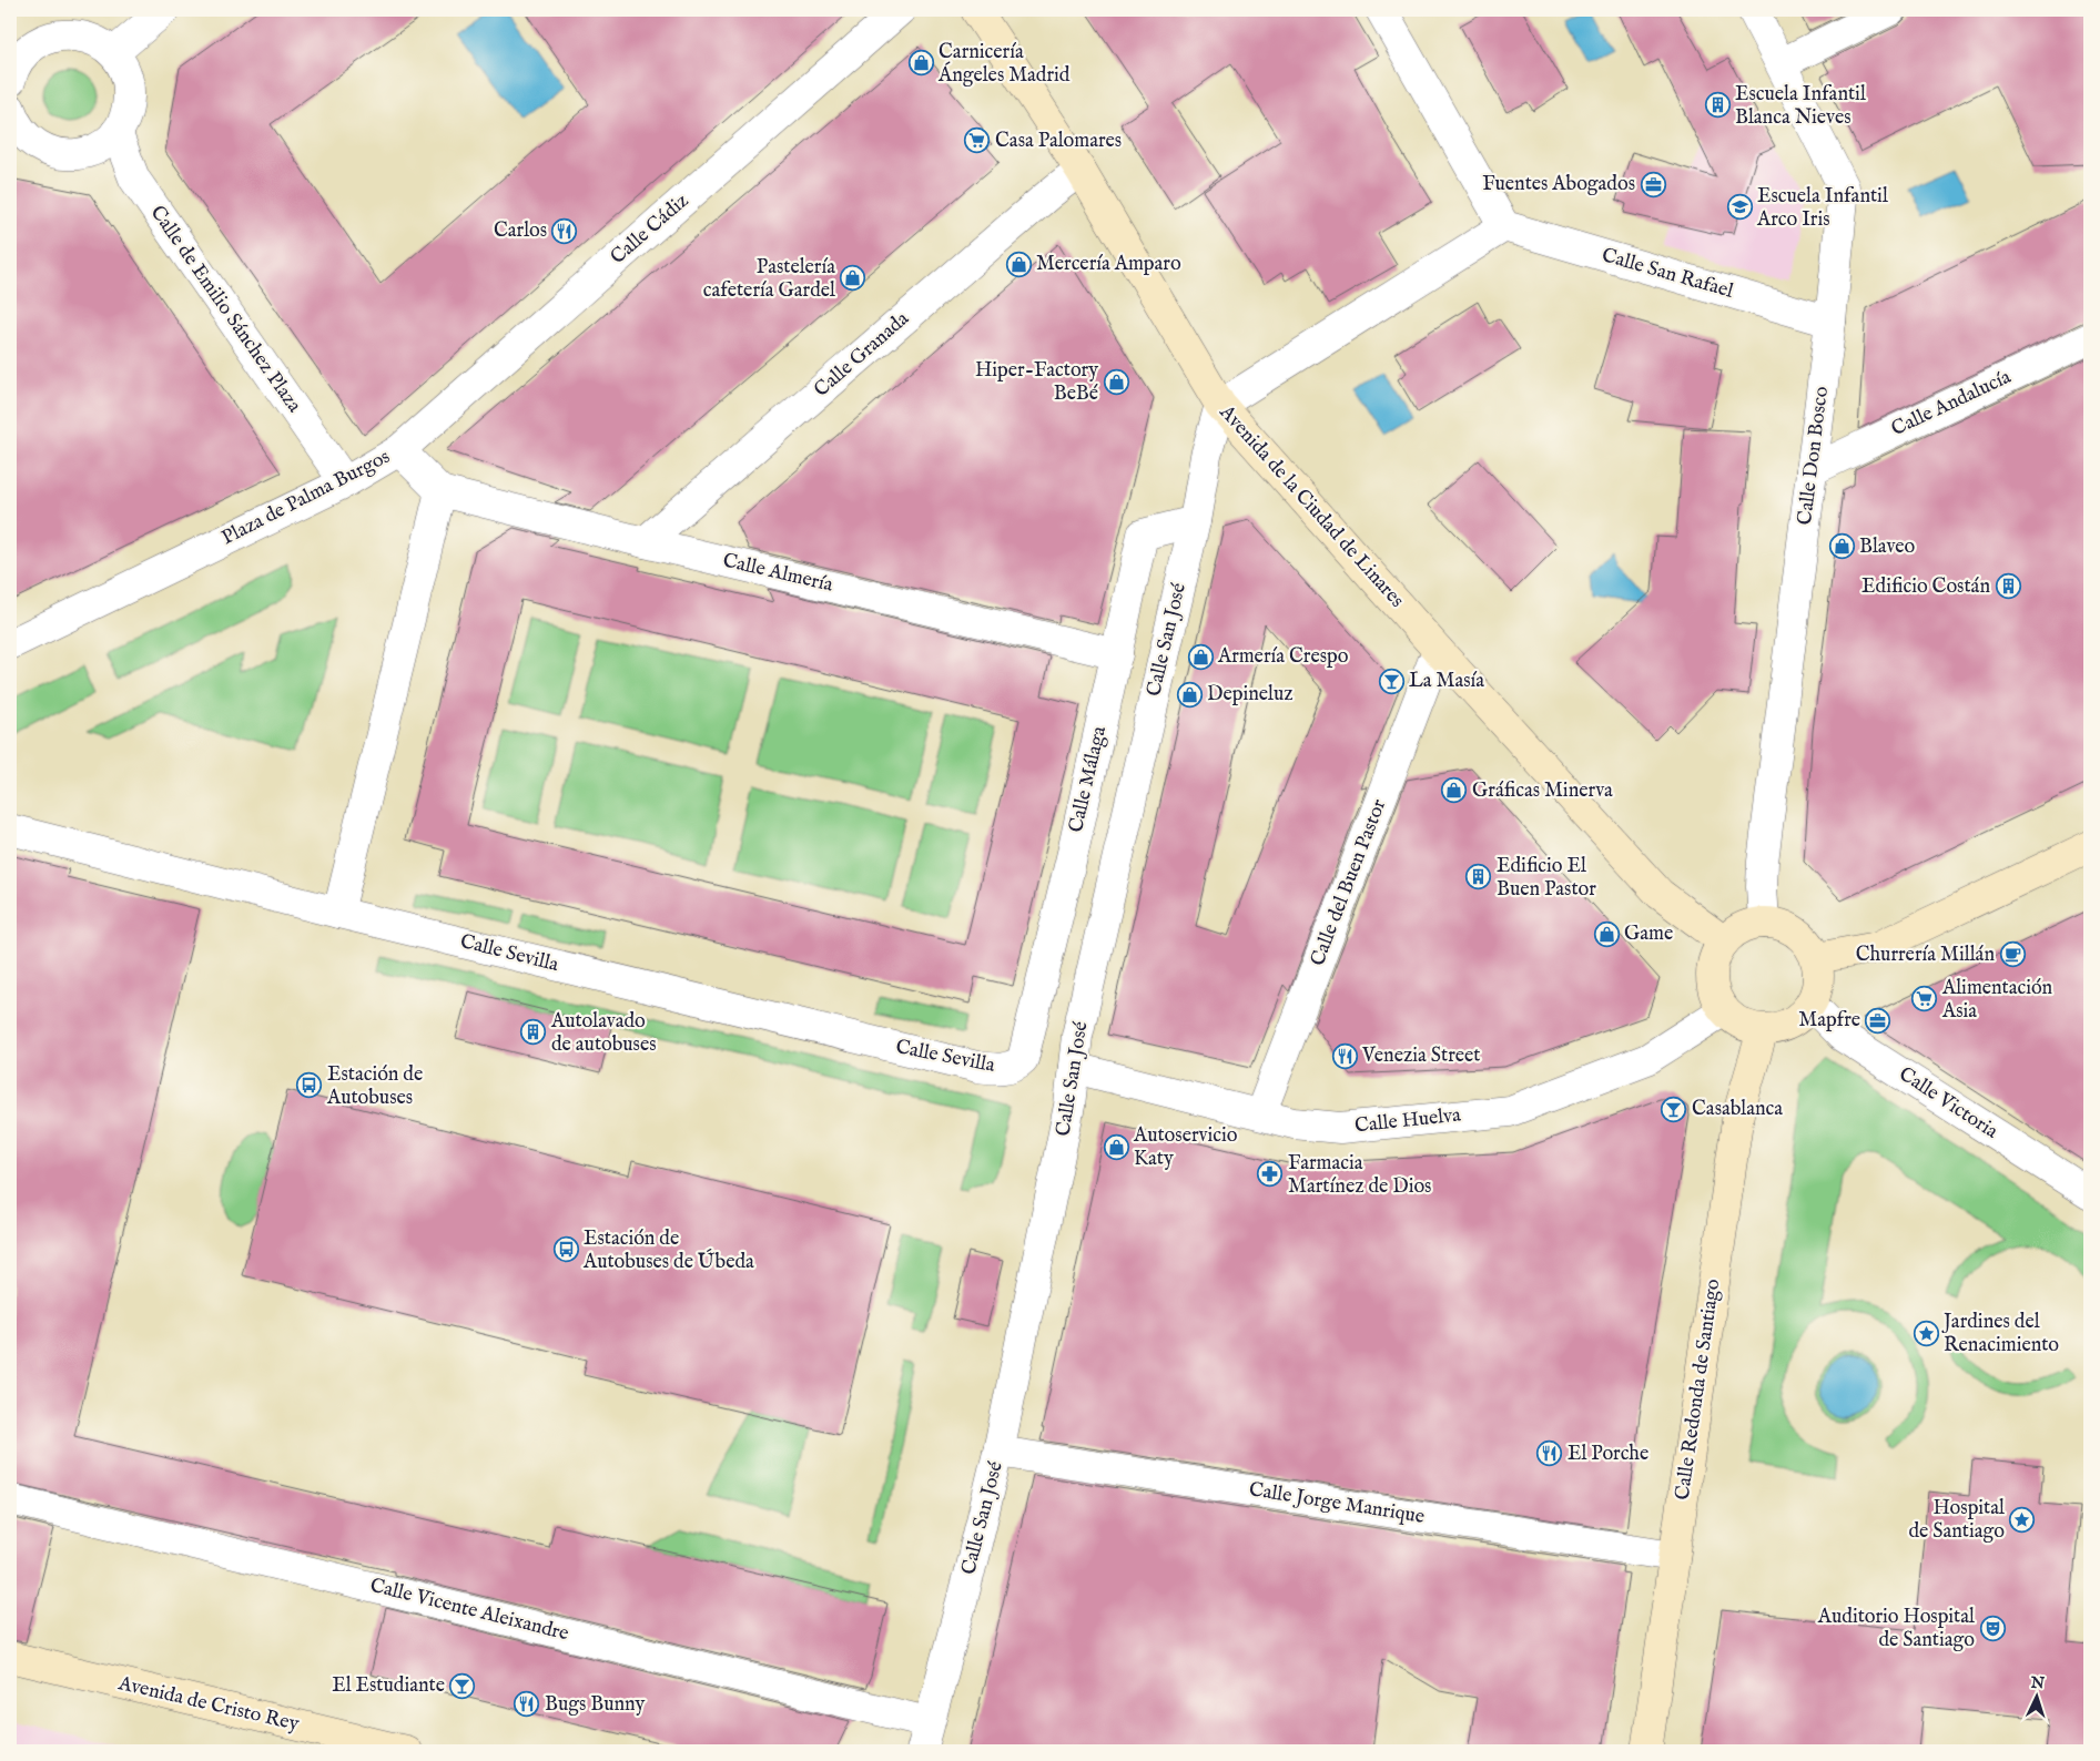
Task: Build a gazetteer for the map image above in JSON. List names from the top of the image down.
{
  "streets": {
    "main road": ["Avenida de la Ciudad de Linares", "Calle Redonda de Santiago", "Avenida de Cristo Rey"],
    "street": [
      "Calle Cádiz",
      "Calle San Rafael",
      "Calle de Emilio Sánchez Plaza",
      "Calle Granada",
      "Calle Andalucía",
      "Calle Don Bosco",
      "Plaza de Palma Burgos",
      "Calle Almería",
      "Calle San José",
      "Calle Málaga",
      "Calle del Buen Pastor",
      "Calle Sevilla",
      "Calle Victoria",
      "Calle Huelva",
      "Calle Jorge Manrique",
      "Calle Vicente Aleixandre"
    ]
  },
  "crossings": [
    ["Calle Cádiz", "Plaza de Palma Burgos"],
    ["Calle San Rafael", "Calle Don Bosco"],
    ["Calle de Emilio Sánchez Plaza", "Plaza de Palma Burgos"],
    ["Calle Granada", "Avenida de la Ciudad de Linares"],
    ["Calle Granada", "Calle Almería"],
    ["Calle Andalucía", "Calle Don Bosco"],
    ["Calle Don Bosco", "Avenida de la Ciudad de Linares"],
    ["Calle Don Bosco", "Calle Victoria"],
    ["Calle Don Bosco", "Calle Huelva"],
    ["Calle Don Bosco", "Calle Redonda de Santiago"],
    ["Plaza de Palma Burgos", "Calle Almería"],
    ["Avenida de la Ciudad de Linares", "Calle San José"],
    ["Avenida de la Ciudad de Linares", "Calle del Buen Pastor"],
    ["Avenida de la Ciudad de Linares", "Calle Victoria"],
    ["Avenida de la Ciudad de Linares", "Calle Huelva"],
    ["Avenida de la Ciudad de Linares", "Calle Redonda de Santiago"],
    ["Calle Almería", "Calle Málaga"],
    ["Calle San José", "Calle Málaga"],
    ["Calle San José", "Calle Huelva"],
    ["Calle San José", "Calle Jorge Manrique"],
    ["Calle San José", "Calle Vicente Aleixandre"],
    ["Calle Málaga", "Calle Sevilla"],
    ["Calle del Buen Pastor", "Calle Huelva"],
    ["Calle Victoria", "Calle Huelva"],
    ["Calle Victoria", "Calle Redonda de Santiago"],
    ["Calle Huelva", "Calle Redonda de Santiago"],
    ["Calle Redonda de Santiago", "Calle Jorge Manrique"]
  ],
  "places": {
    "shop": [
      "Carnicería Ángeles Madrid",
      "Mercería Amparo",
      "Pastelería cafetería Gardel",
      "Hiper-Factory BeBé",
      "Blaveo",
      "Armería Crespo",
      "Depineluz",
      "Gráficas Minerva",
      "Game",
      "Autoservicio Katy"
    ],
    "building": [
      "Escuela Infantil Blanca Nieves",
      "Edificio Costán",
      "Edificio El Buen Pastor",
      "Autolavado de autobuses"
    ],
    "supermarket": ["Casa Palomares", "Alimentación Asia"],
    "office": ["Fuentes Abogados", "Mapfre"],
    "school or university": ["Escuela Infantil Arco Iris"],
    "restaurant": [
      "Carlos",
      "Venezia Street",
      "El Porche",
      "Bugs Bunny"
    ],
    "bar": ["La Masía", "Casablanca", "El Estudiante"],
    "cafe": ["Churrería Millán"],
    "bus stop": ["Estación de Autobuses", "Estación de Autobuses de Úbeda"],
    "pharmacy": ["Farmacia Martínez de Dios"],
    "place": ["Jardines del Renacimiento", "Hospital de Santiago"],
    "theatre": ["Auditorio Hospital de Santiago"]
  },
  "north": "top"
}
